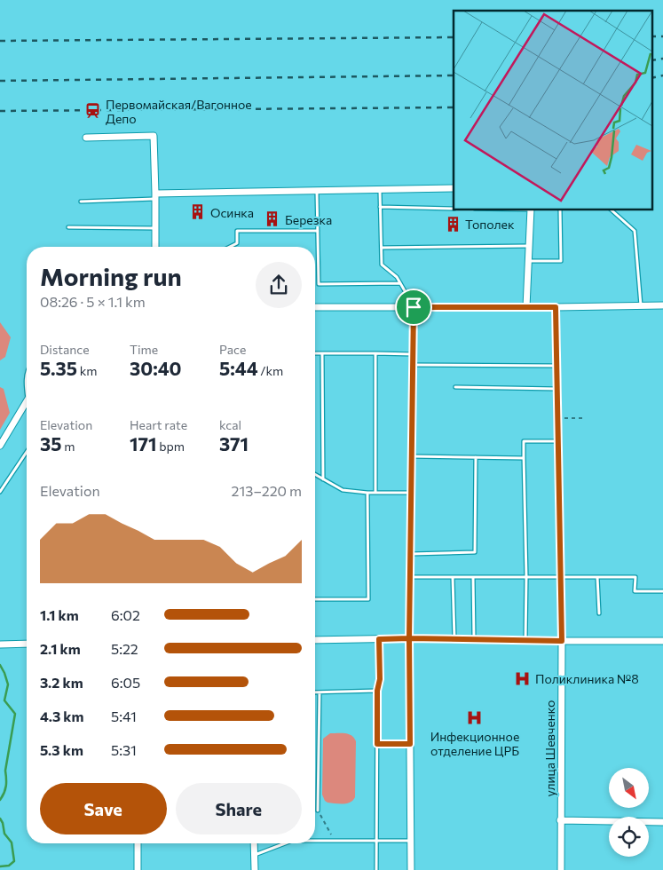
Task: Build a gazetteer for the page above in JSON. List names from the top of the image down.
{
  "streets": {
    "street": ["улица Шевченко"]
  },
  "places": {
    "station": ["Первомайская/Вагонное Депо"],
    "building": ["Осинка", "Березка", "Тополек"],
    "hospital": ["Поликлиника №8", "Инфекционное отделение ЦРБ"]
  },
  "north": "bottom right",
  "page": {
    "heading": ["Morning run", "08:26 · 5 × 1.1 km"],
    "stats": [
      ["Distance", "5.35 km"],
      ["Time", "30:40"],
      ["Pace", "5:44 /km"],
      ["Elevation", "35 m"],
      ["Heart rate", "171 bpm"],
      ["kcal", "371"]
    ],
    "chart": ["Elevation", "213–220 m"],
    "list": [
      {
        "name": "1.1 km",
        "note": "6:02"
      },
      {
        "name": "2.1 km",
        "note": "5:22"
      },
      {
        "name": "3.2 km",
        "note": "6:05"
      },
      {
        "name": "4.3 km",
        "note": "5:41"
      },
      {
        "name": "5.3 km",
        "note": "5:31"
      }
    ],
    "buttons": ["Save", "Share"]
  }
}
